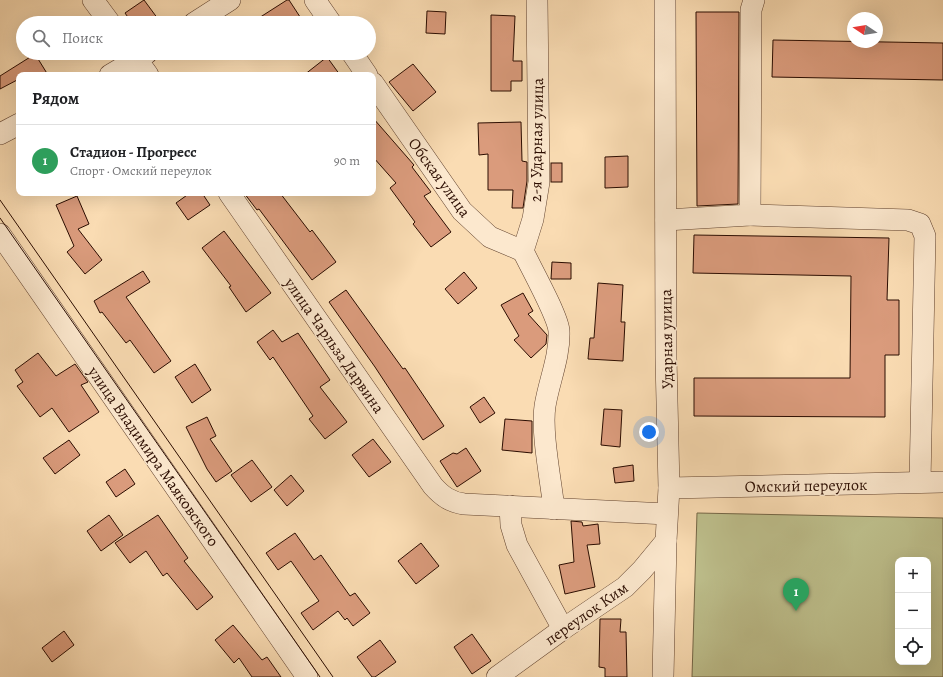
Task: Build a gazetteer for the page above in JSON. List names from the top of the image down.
{
  "streets": {
    "street": [
      "2-я Ударная улица",
      "Обская улица",
      "Ударная улица",
      "улица Чарльза Дарвина",
      "улица Владимира Маяковского",
      "Омский переулок",
      "переулок Ким"
    ]
  },
  "crossings": [
    ["2-я Ударная улица", "Обская улица"],
    ["Ударная улица", "Омский переулок"],
    ["Ударная улица", "переулок Ким"]
  ],
  "north": "left",
  "page": {
    "search": "Поиск",
    "heading": "Рядом",
    "list": [
      {
        "mark": "1",
        "name": "Стадион - Прогресс",
        "note": "Спорт · Омский переулок",
        "value": "90 m"
      }
    ],
    "map_buttons": ["+", "−"],
    "pins": "1"
  }
}
